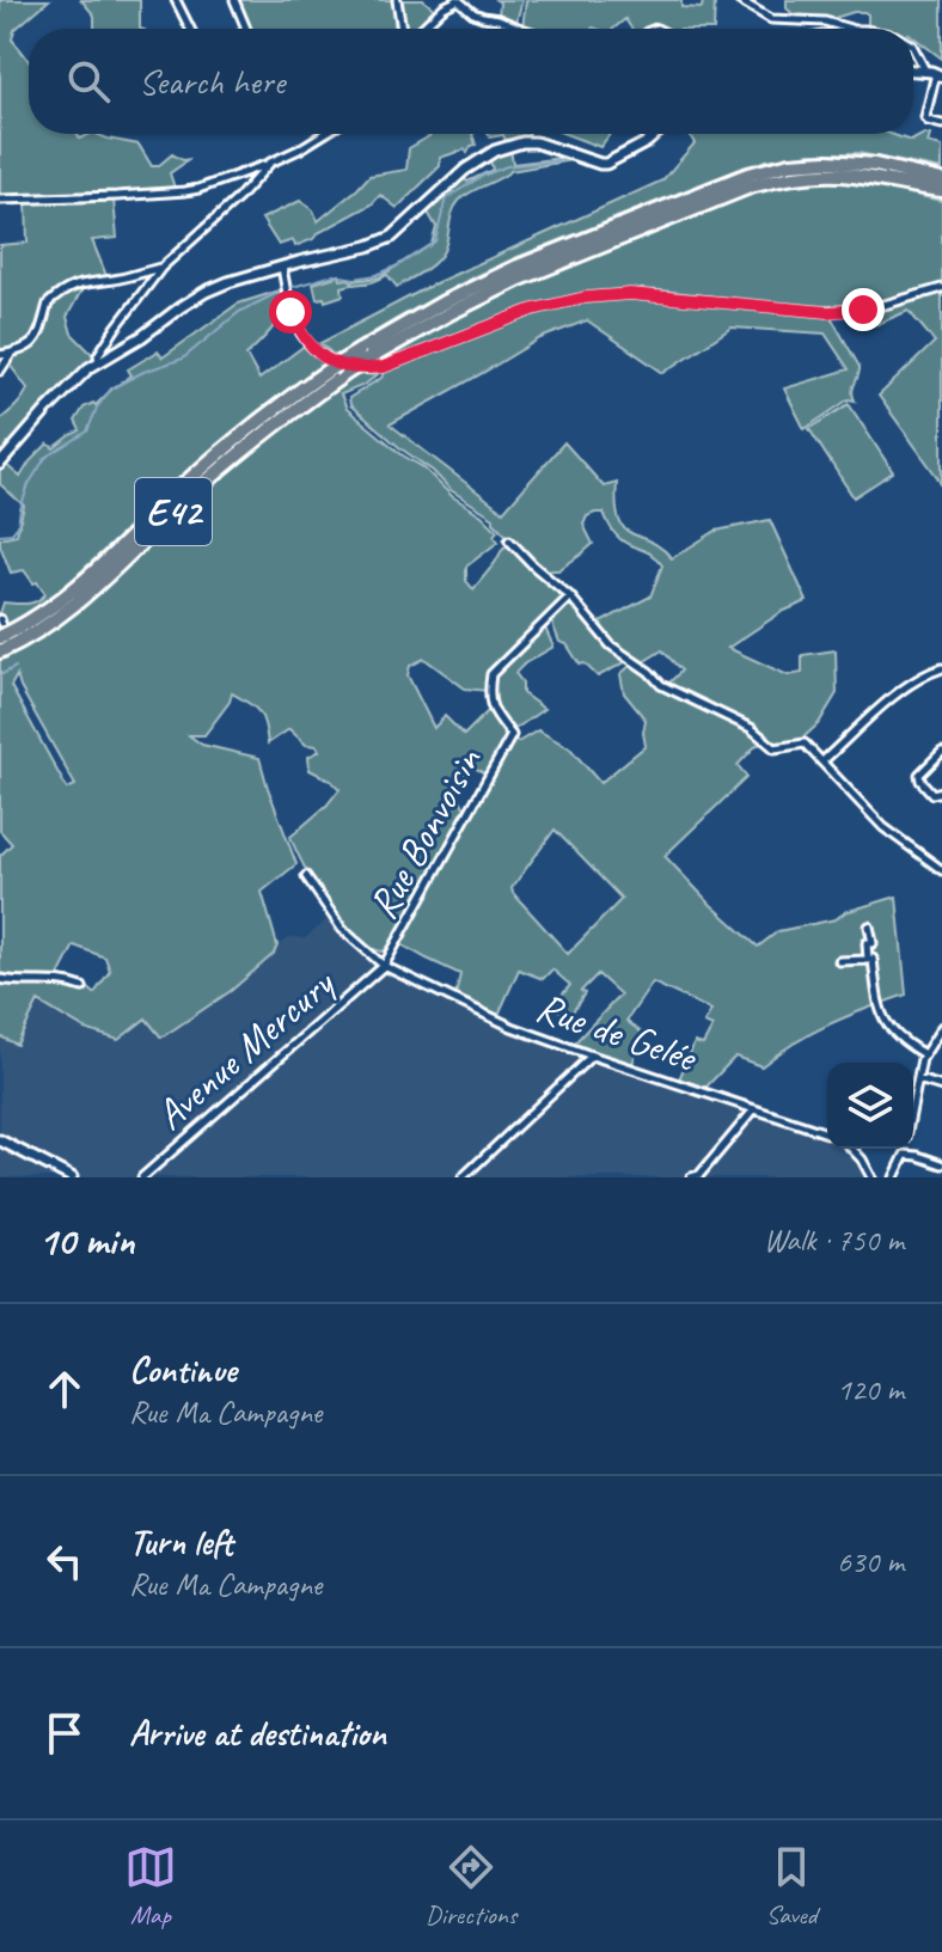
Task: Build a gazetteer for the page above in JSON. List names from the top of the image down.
{
  "streets": {
    "highway": ["E42"],
    "street": ["Rue Bonvoisin", "Rue de Gelée", "Avenue Mercury"]
  },
  "crossings": [
    ["Rue Bonvoisin", "Rue de Gelée"],
    ["Rue Bonvoisin", "Avenue Mercury"],
    ["Rue de Gelée", "Avenue Mercury"]
  ],
  "page": {
    "search": "Search here",
    "heading": ["10 min", "Walk · 750 m"],
    "list": [
      ["Continue", "Rue Ma Campagne", "120 m"],
      ["Turn left", "Rue Ma Campagne", "630 m"],
      "Arrive at destination"
    ],
    "nav": ["Map", "Directions", "Saved"]
  }
}
